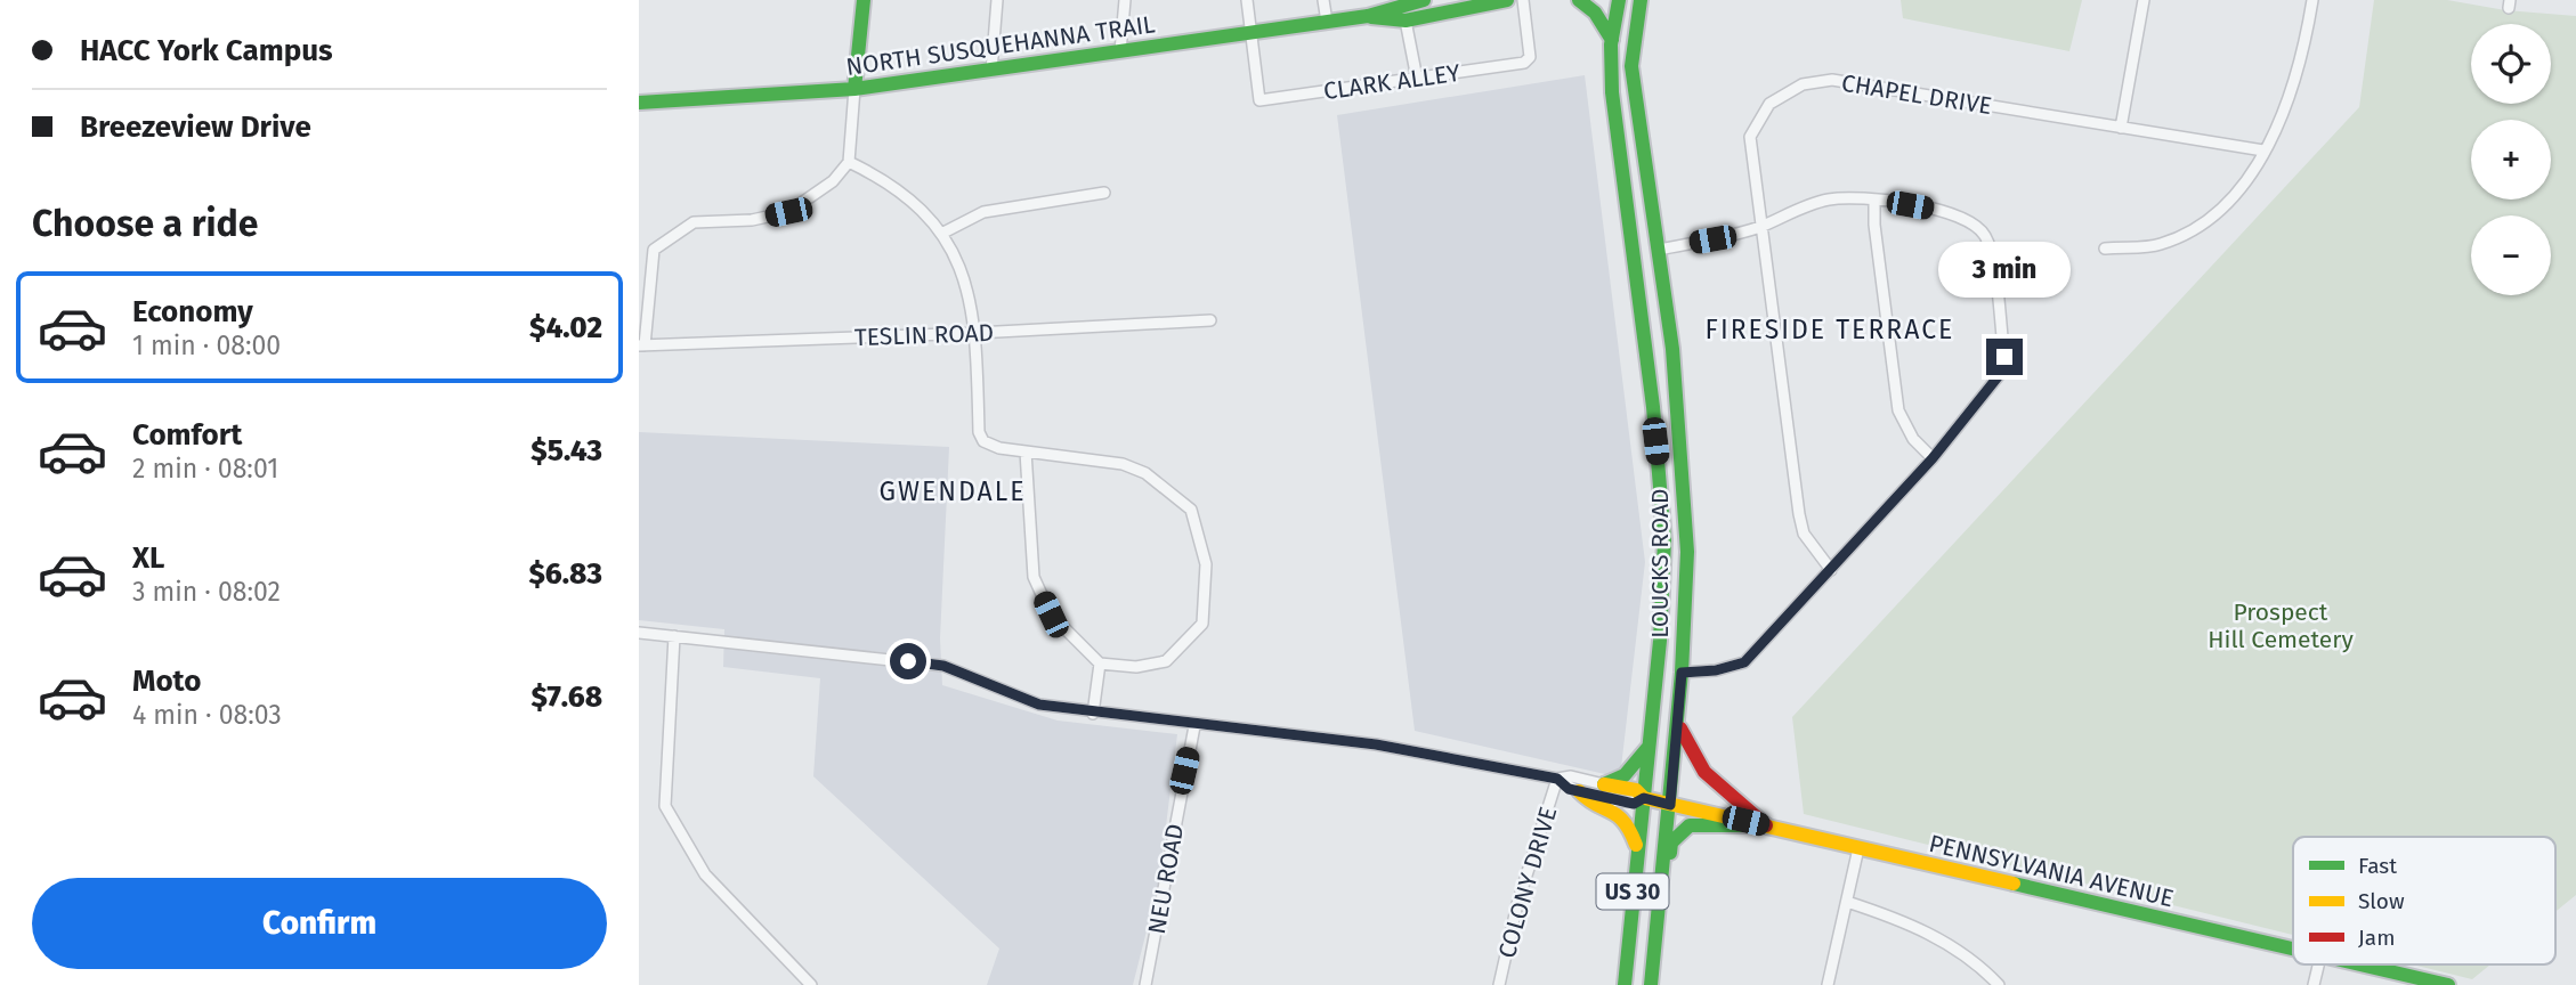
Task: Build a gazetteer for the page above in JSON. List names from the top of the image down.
{
  "streets": {
    "main road": [
      "NORTH SUSQUEHANNA TRAIL",
      "LOUCKS ROAD",
      "PENNSYLVANIA AVENUE",
      "US 30"
    ],
    "street": [
      "CLARK ALLEY",
      "CHAPEL DRIVE",
      "TESLIN ROAD",
      "NEU ROAD",
      "COLONY DRIVE"
    ]
  },
  "crossings": [
    ["NORTH SUSQUEHANNA TRAIL", "CLARK ALLEY"],
    ["LOUCKS ROAD", "PENNSYLVANIA AVENUE"],
    ["PENNSYLVANIA AVENUE", "NEU ROAD"],
    ["PENNSYLVANIA AVENUE", "COLONY DRIVE"]
  ],
  "districts": ["FIRESIDE TERRACE", "GWENDALE"],
  "parks": ["Prospect Hill Cemetery"],
  "legend": ["Fast", "Slow", "Jam"],
  "page": {
    "banner": ["HACC York Campus", "Breezeview Drive"],
    "map_buttons": ["+", "−"],
    "heading": "Choose a ride",
    "bubble": "3 min",
    "list": [
      {
        "name": "Economy",
        "note": "1 min · 08:00",
        "value": "$4.02"
      },
      {
        "name": "Comfort",
        "note": "2 min · 08:01",
        "value": "$5.43"
      },
      {
        "name": "XL",
        "note": "3 min · 08:02",
        "value": "$6.83"
      },
      {
        "name": "Moto",
        "note": "4 min · 08:03",
        "value": "$7.68"
      }
    ],
    "buttons": "Confirm"
  }
}
